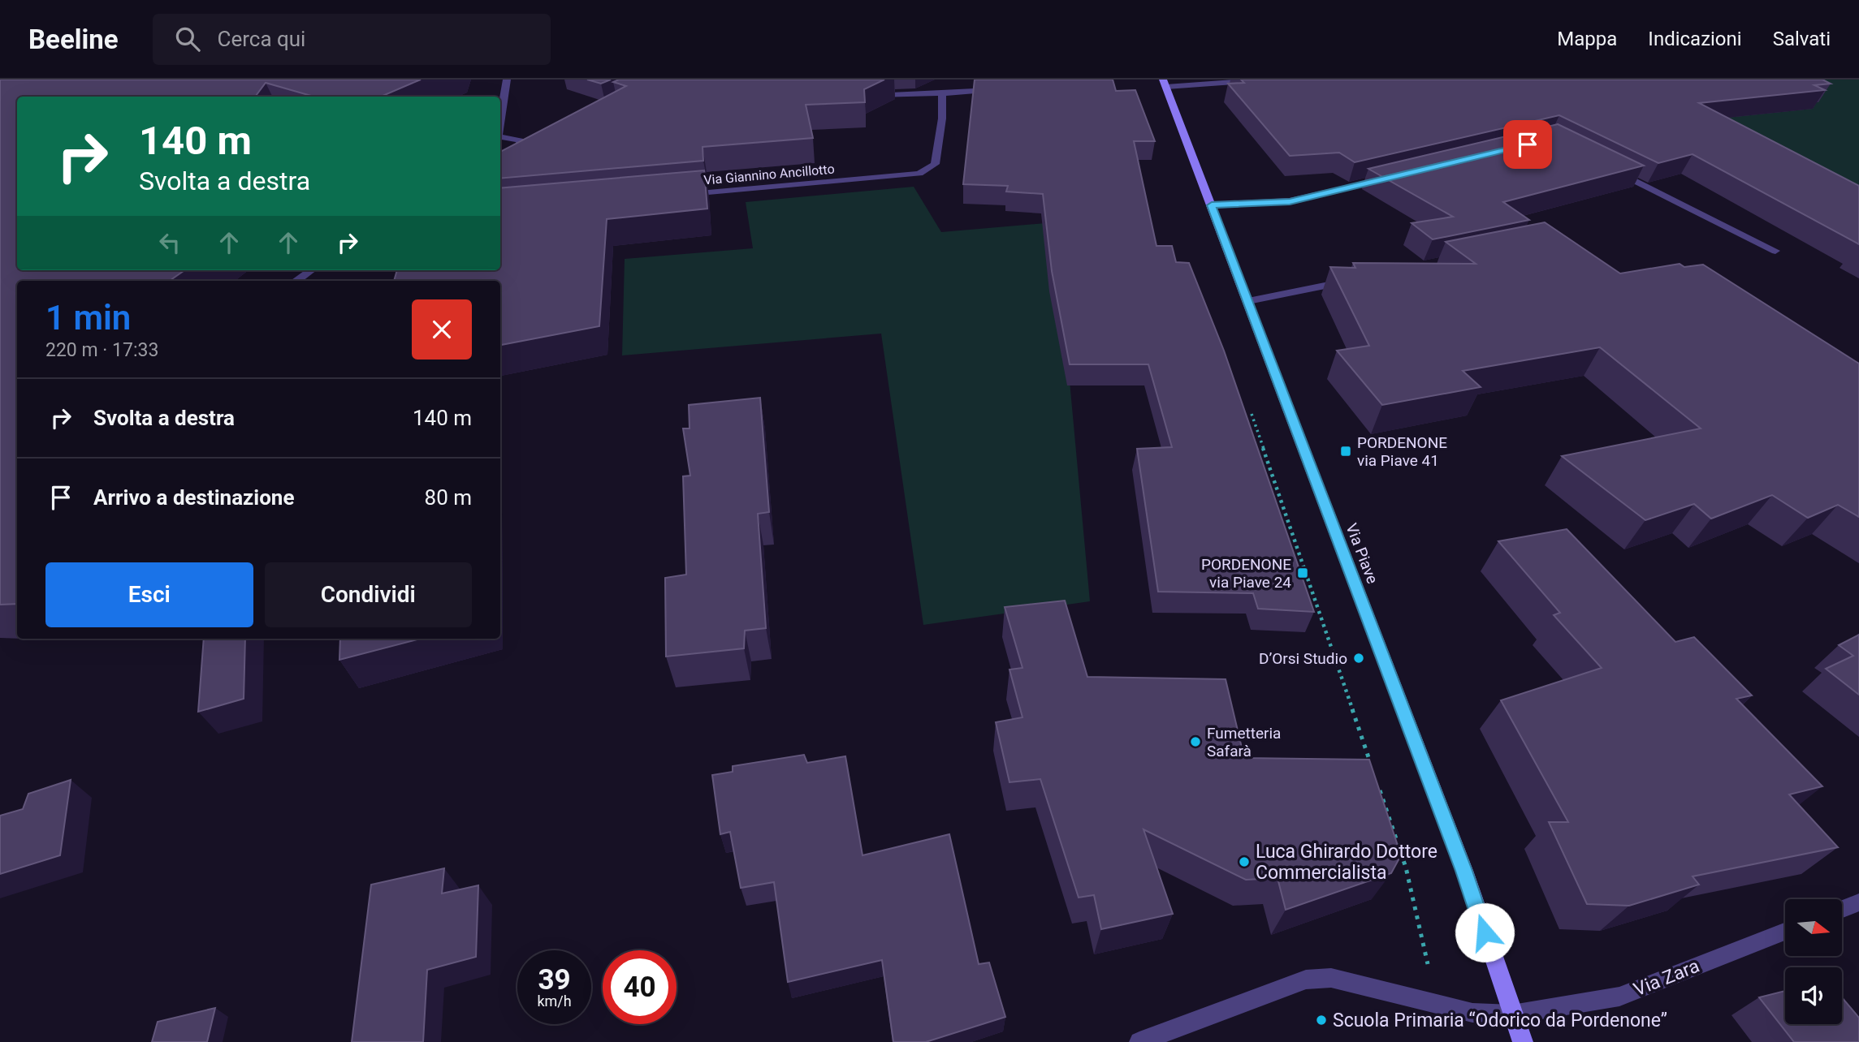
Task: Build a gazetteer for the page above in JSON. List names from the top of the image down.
{
  "streets": {
    "street": ["Via Giannino Ancillotto", "Via Piave", "Via Zara"]
  },
  "crossings": [
    ["Via Piave", "Via Zara"]
  ],
  "places": {
    "transit": ["PORDENONE via Piave 41", "PORDENONE via Piave 24"],
    "other": [
      "D’Orsi Studio",
      "Fumetteria Safarà",
      "Luca Ghirardo Dottore Commercialista",
      "Scuola Primaria “Odorico da Pordenone”"
    ]
  },
  "north": "right",
  "page": {
    "header": "Beeline",
    "search": "Cerca qui",
    "nav": ["Mappa", "Indicazioni", "Salvati"],
    "turn": ["140 m", "Svolta a destra"],
    "heading": ["1 min", "220 m · 17:33"],
    "list": [
      {
        "name": "Svolta a destra",
        "value": "140 m"
      },
      {
        "name": "Arrivo a destinazione",
        "value": "80 m"
      }
    ],
    "buttons": ["Esci", "Condividi"],
    "speed": "39 km/h",
    "limit": "40"
  }
}
